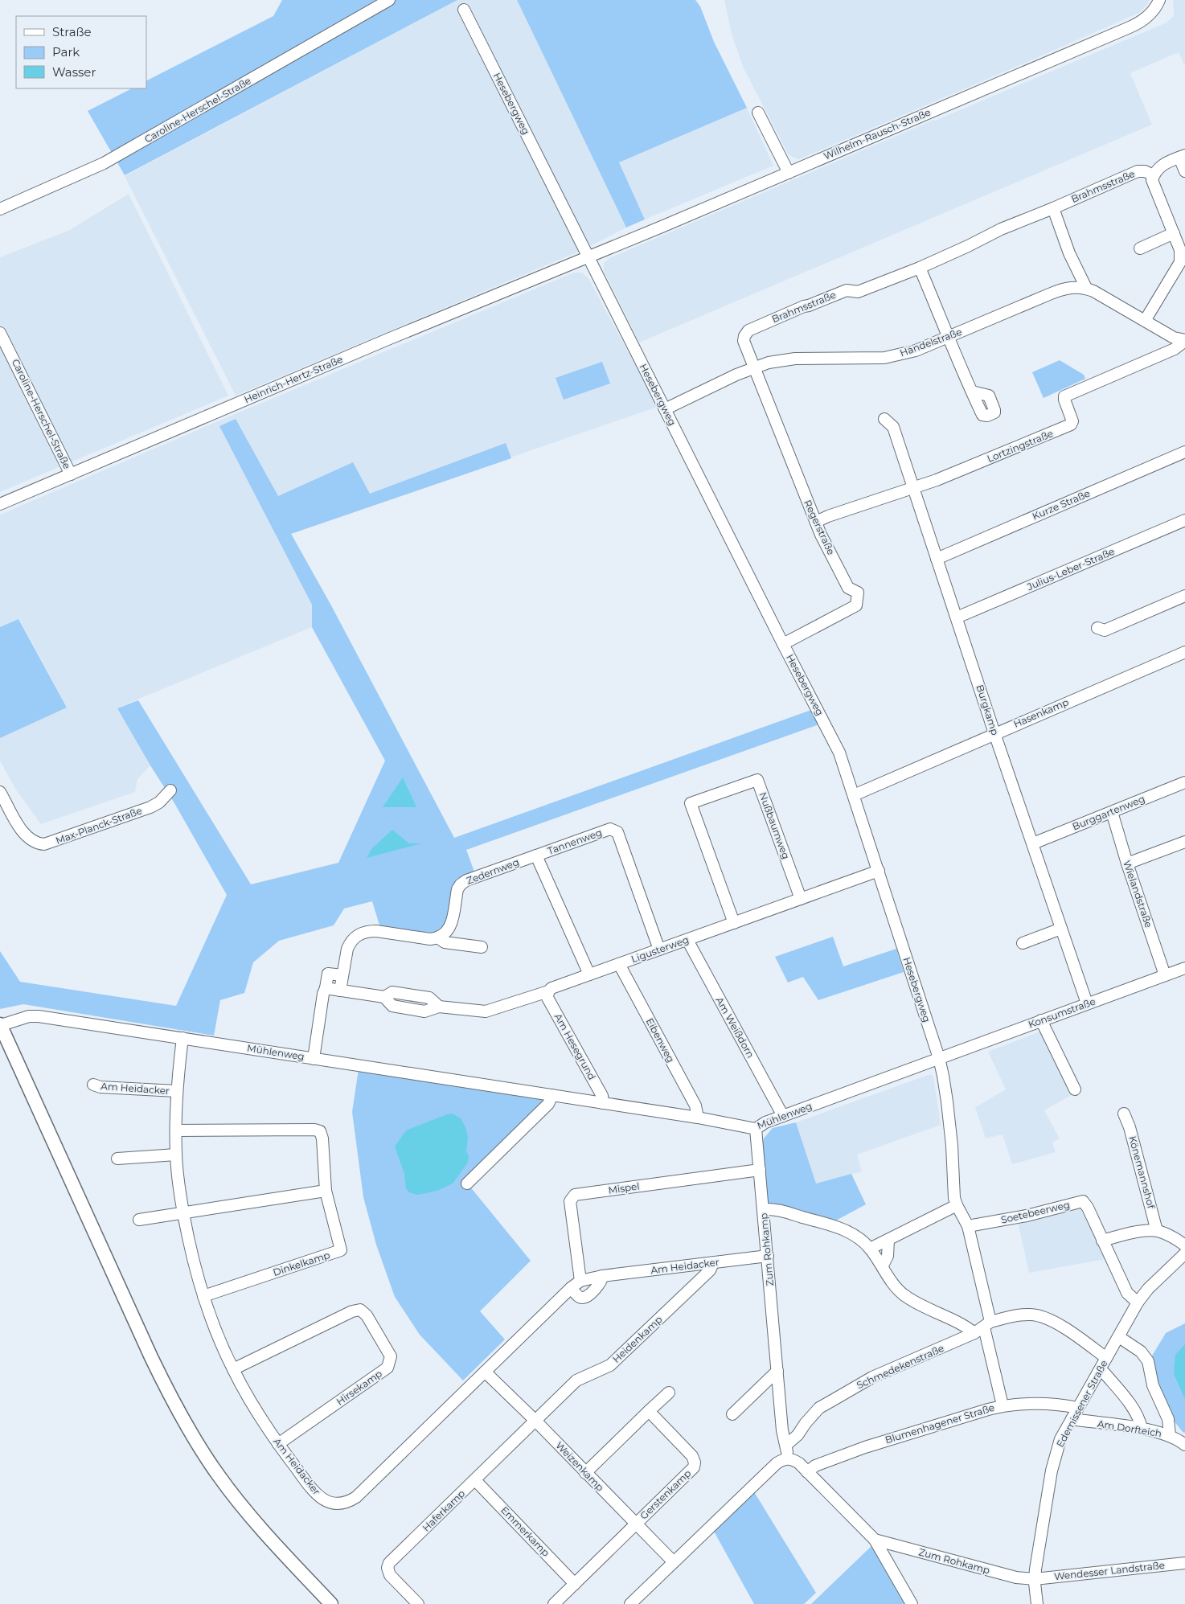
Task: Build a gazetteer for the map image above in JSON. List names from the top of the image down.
{
  "streets": {
    "street": [
      "Hesebergweg",
      "Caroline-Herschel-Straße",
      "Wilhelm-Rausch-Straße",
      "Brahmsstraße",
      "Händelstraße",
      "Heinrich-Hertz-Straße",
      "Lortzingstraße",
      "Kurze Straße",
      "Regerstraße",
      "Julius-Leber-Straße",
      "Burgkamp",
      "Hasenkamp",
      "Burggartenweg",
      "Max-Planck-Straße",
      "Nußbaumweg",
      "Tannenweg",
      "Zedernweg",
      "Wielandstraße",
      "Ligusterweg",
      "Konsumstraße",
      "Am Weißdorn",
      "Eibenweg",
      "Am Hesegrund",
      "Mühlenweg",
      "Am Heidacker",
      "Könemannshof",
      "Mispel",
      "Soetebeerweg",
      "Zum Rohkamp",
      "Dinkelkamp",
      "Heidenkamp",
      "Schmedekenstraße",
      "Hirsekamp",
      "Edemissener Straße",
      "Blumenhagener Straße",
      "Am Dorfteich",
      "Weizenkamp",
      "Gerstenkamp",
      "Haferkamp",
      "Emmerkamp",
      "Wendesser Landstraße"
    ]
  },
  "crossings": [
    ["Hesebergweg", "Wilhelm-Rausch-Straße"],
    ["Hesebergweg", "Händelstraße"],
    ["Hesebergweg", "Heinrich-Hertz-Straße"],
    ["Hesebergweg", "Regerstraße"],
    ["Hesebergweg", "Hasenkamp"],
    ["Hesebergweg", "Ligusterweg"],
    ["Hesebergweg", "Konsumstraße"],
    ["Hesebergweg", "Mühlenweg"],
    ["Hesebergweg", "Soetebeerweg"],
    ["Hesebergweg", "Schmedekenstraße"],
    ["Hesebergweg", "Blumenhagener Straße"],
    ["Caroline-Herschel-Straße", "Heinrich-Hertz-Straße"],
    ["Wilhelm-Rausch-Straße", "Heinrich-Hertz-Straße"],
    ["Brahmsstraße", "Händelstraße"],
    ["Brahmsstraße", "Regerstraße"],
    ["Händelstraße", "Regerstraße"],
    ["Lortzingstraße", "Regerstraße"],
    ["Lortzingstraße", "Burgkamp"],
    ["Kurze Straße", "Burgkamp"],
    ["Julius-Leber-Straße", "Burgkamp"],
    ["Burgkamp", "Hasenkamp"],
    ["Burgkamp", "Burggartenweg"],
    ["Burgkamp", "Konsumstraße"],
    ["Burggartenweg", "Wielandstraße"],
    ["Nußbaumweg", "Ligusterweg"],
    ["Tannenweg", "Zedernweg"],
    ["Tannenweg", "Ligusterweg"],
    ["Wielandstraße", "Konsumstraße"],
    ["Ligusterweg", "Am Weißdorn"],
    ["Ligusterweg", "Eibenweg"],
    ["Ligusterweg", "Am Hesegrund"],
    ["Konsumstraße", "Mühlenweg"],
    ["Am Weißdorn", "Mühlenweg"],
    ["Eibenweg", "Mühlenweg"],
    ["Am Hesegrund", "Mühlenweg"],
    ["Mühlenweg", "Am Heidacker"],
    ["Mühlenweg", "Zum Rohkamp"],
    ["Am Heidacker", "Mispel"],
    ["Am Heidacker", "Zum Rohkamp"],
    ["Am Heidacker", "Dinkelkamp"],
    ["Am Heidacker", "Heidenkamp"],
    ["Am Heidacker", "Hirsekamp"],
    ["Am Heidacker", "Weizenkamp"],
    ["Mispel", "Zum Rohkamp"],
    ["Soetebeerweg", "Edemissener Straße"],
    ["Zum Rohkamp", "Schmedekenstraße"],
    ["Zum Rohkamp", "Edemissener Straße"],
    ["Zum Rohkamp", "Wendesser Landstraße"],
    ["Heidenkamp", "Weizenkamp"],
    ["Heidenkamp", "Haferkamp"],
    ["Schmedekenstraße", "Edemissener Straße"],
    ["Edemissener Straße", "Blumenhagener Straße"],
    ["Edemissener Straße", "Am Dorfteich"],
    ["Edemissener Straße", "Wendesser Landstraße"],
    ["Weizenkamp", "Gerstenkamp"],
    ["Weizenkamp", "Haferkamp"],
    ["Haferkamp", "Emmerkamp"]
  ],
  "legend": ["Straße", "Park", "Wasser"]
}
